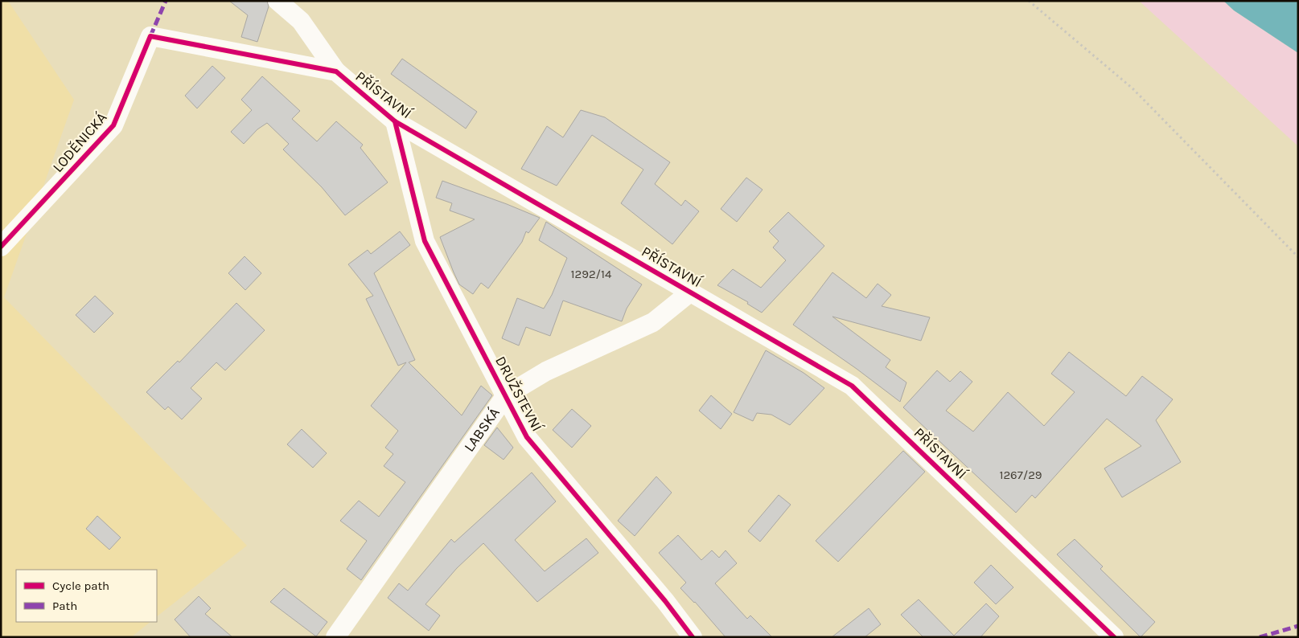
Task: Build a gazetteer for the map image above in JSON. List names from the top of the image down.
{
  "streets": {
    "street": [
      "PŘÍSTAVNÍ",
      "LODĚNICKÁ",
      "DRUŽSTEVNÍ",
      "LABSKÁ"
    ]
  },
  "crossings": [
    ["PŘÍSTAVNÍ", "LODĚNICKÁ"],
    ["PŘÍSTAVNÍ", "DRUŽSTEVNÍ"],
    ["PŘÍSTAVNÍ", "LABSKÁ"],
    ["DRUŽSTEVNÍ", "LABSKÁ"]
  ],
  "house_numbers": ["1292/14", "1267/29"],
  "legend": ["Cycle path", "Path"]
}
